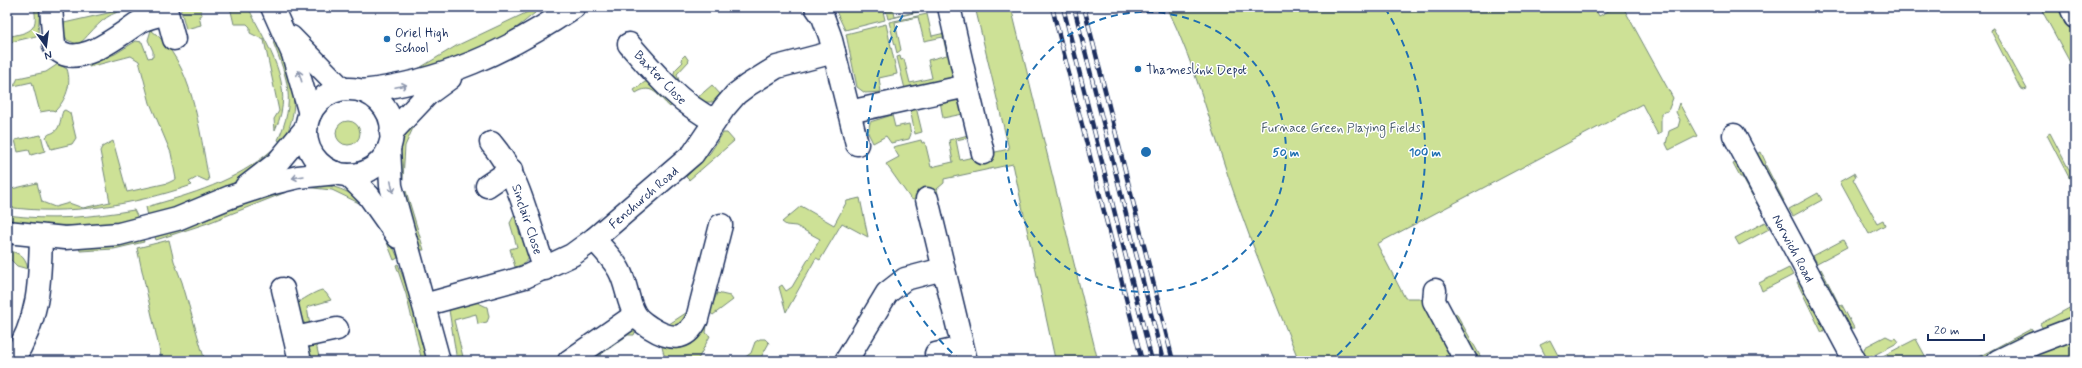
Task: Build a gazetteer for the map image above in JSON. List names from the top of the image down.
{
  "streets": {
    "street": [
      "Baxter Close",
      "Fenchurch Road",
      "Sinclair Close",
      "Norwich Road"
    ]
  },
  "crossings": [
    ["Baxter Close", "Fenchurch Road"],
    ["Fenchurch Road", "Sinclair Close"]
  ],
  "parks": ["Furnace Green Playing Fields"],
  "places": ["Oriel High School", "Thameslink Depot"],
  "scale_bar": "20 m",
  "north": "bottom",
  "rings": ["50 m", "100 m"]
}
